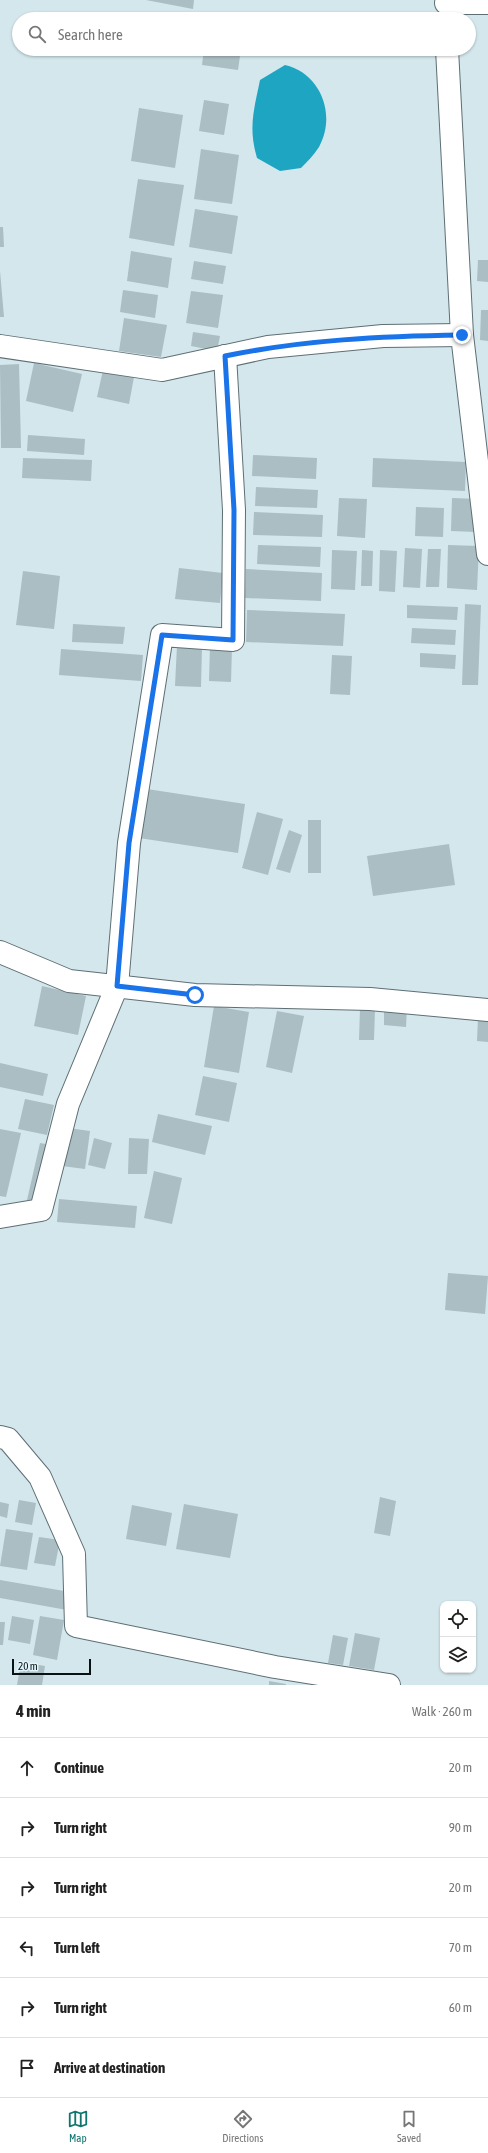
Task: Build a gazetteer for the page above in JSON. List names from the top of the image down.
{
  "scale_bar": "20 m",
  "page": {
    "search": "Search here",
    "scale": "20 m",
    "heading": ["4 min", "Walk · 260 m"],
    "list": [
      ["Continue", "20 m"],
      ["Turn right", "90 m"],
      ["Turn right", "20 m"],
      ["Turn left", "70 m"],
      ["Turn right", "60 m"],
      "Arrive at destination"
    ],
    "nav": ["Map", "Directions", "Saved"]
  }
}
